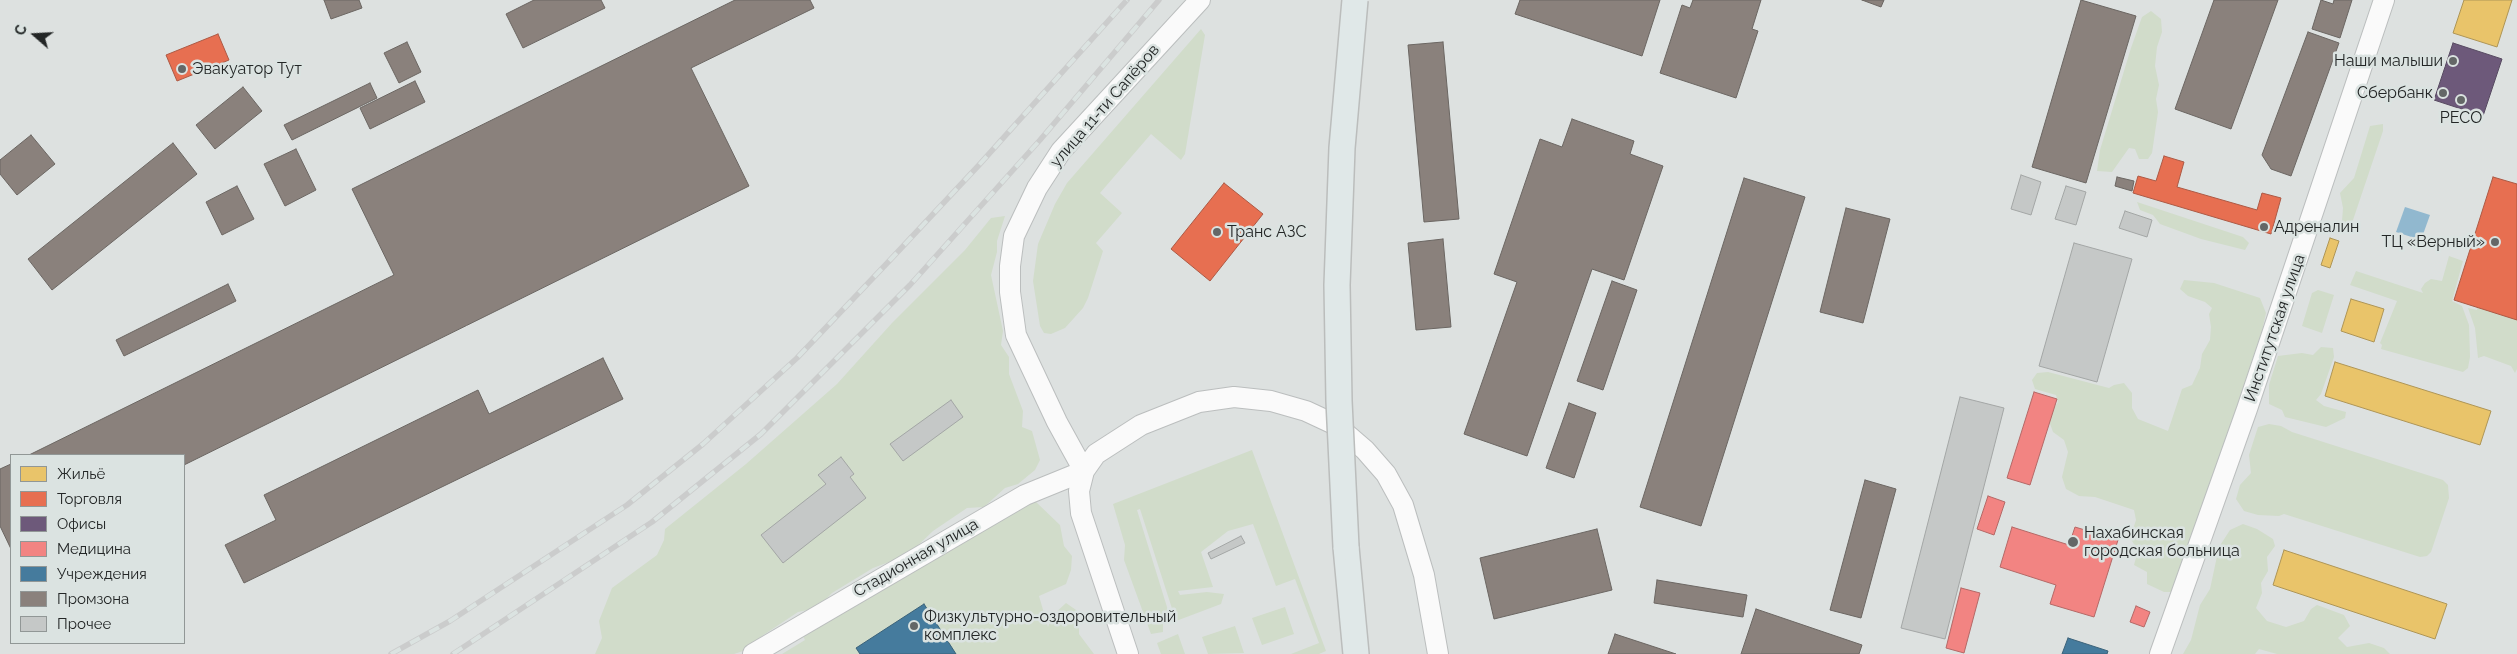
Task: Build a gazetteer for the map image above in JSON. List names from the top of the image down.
{
  "streets": {
    "street": ["улица 11-ти Сапёров", "Институтская улица", "Стадионная улица"]
  },
  "crossings": [
    ["улица 11-ти Сапёров", "Стадионная улица"]
  ],
  "places": [
    "Наши малыши",
    "Эвакуатор Тут",
    "Сбербанк",
    "РЕСО",
    "Адреналин",
    "Транс АЗС",
    "ТЦ «Верный»",
    "Нахабинская городская больница",
    "Физкультурно-оздоровительный комплекс"
  ],
  "legend": [
    "Жильё",
    "Торговля",
    "Офисы",
    "Медицина",
    "Учреждения",
    "Промзона",
    "Прочее"
  ],
  "north": "left"
}
